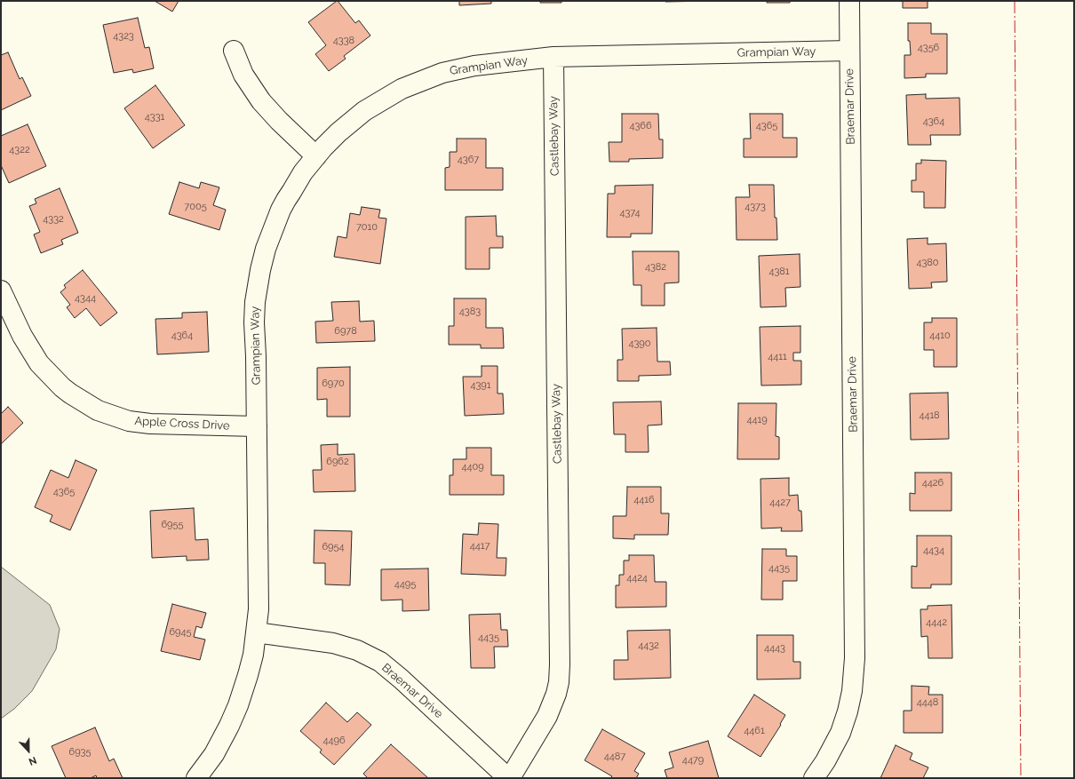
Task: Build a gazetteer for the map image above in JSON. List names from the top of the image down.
{
  "streets": {
    "street": [
      "Grampian Way",
      "Braemar Drive",
      "Castlebay Way",
      "Apple Cross Drive"
    ]
  },
  "crossings": [
    ["Grampian Way", "Braemar Drive"],
    ["Grampian Way", "Castlebay Way"],
    ["Grampian Way", "Apple Cross Drive"],
    ["Braemar Drive", "Castlebay Way"]
  ],
  "house_numbers": [
    "4323",
    "4338",
    "4356",
    "4331",
    "4364",
    "4366",
    "4365",
    "4322",
    "4367",
    "7005",
    "4373",
    "4374",
    "4332",
    "7010",
    "4380",
    "4382",
    "4381",
    "4344",
    "4383",
    "6978",
    "4364",
    "4410",
    "4390",
    "4411",
    "6970",
    "4391",
    "4418",
    "4419",
    "6962",
    "4409",
    "4426",
    "4365",
    "4416",
    "4427",
    "6955",
    "4417",
    "6954",
    "4434",
    "4435",
    "4424",
    "4495",
    "4442",
    "6945",
    "4435",
    "4432",
    "4443",
    "4448",
    "4461",
    "4496",
    "6935",
    "4487",
    "4479"
  ],
  "north": "bottom"
}
